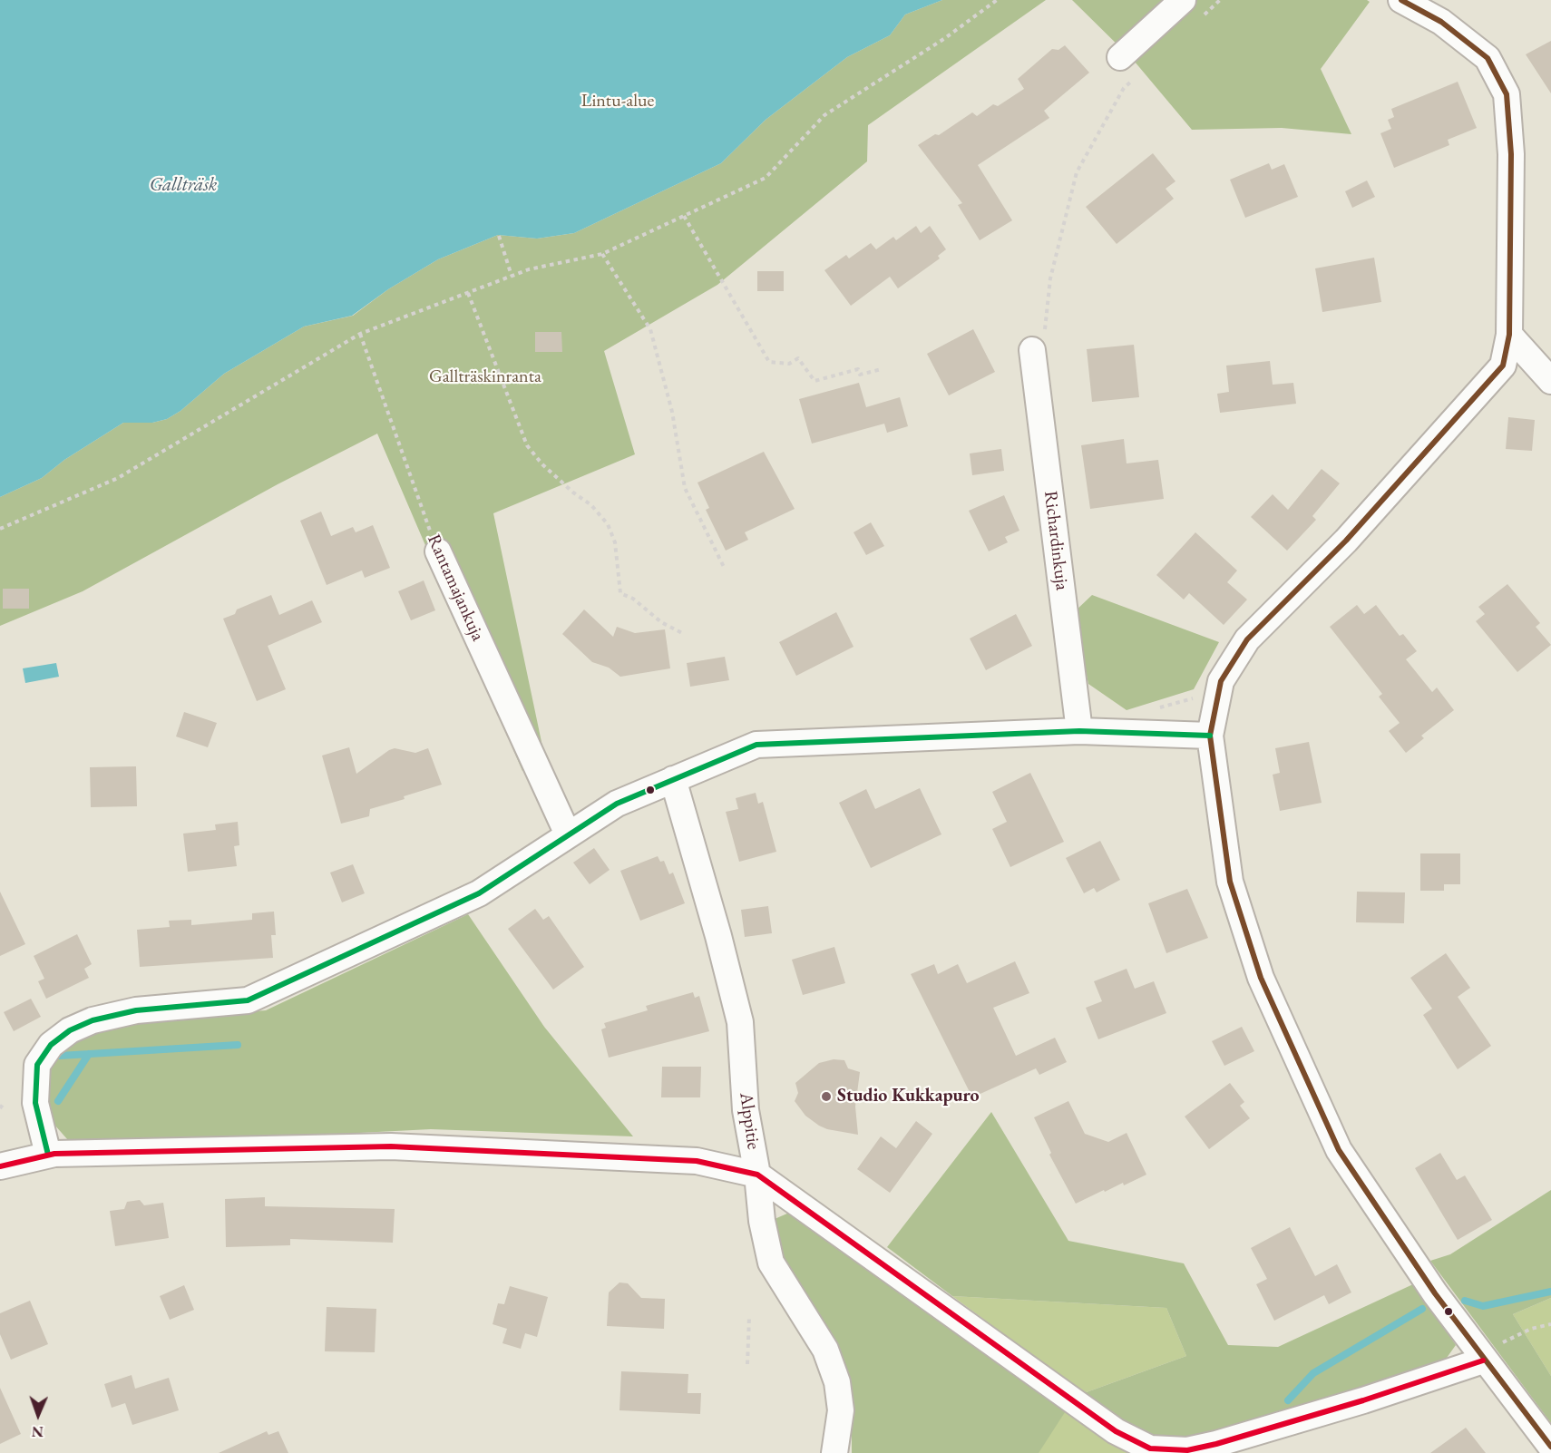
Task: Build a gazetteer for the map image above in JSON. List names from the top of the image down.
{
  "streets": {
    "street": ["Richardinkuja", "Rantamajankuja", "Alppitie"]
  },
  "water": ["Gallträsk"],
  "parks": ["Lintu-alue", "Gallträskinranta"],
  "places": ["Studio Kukkapuro"],
  "north": "bottom"
}
